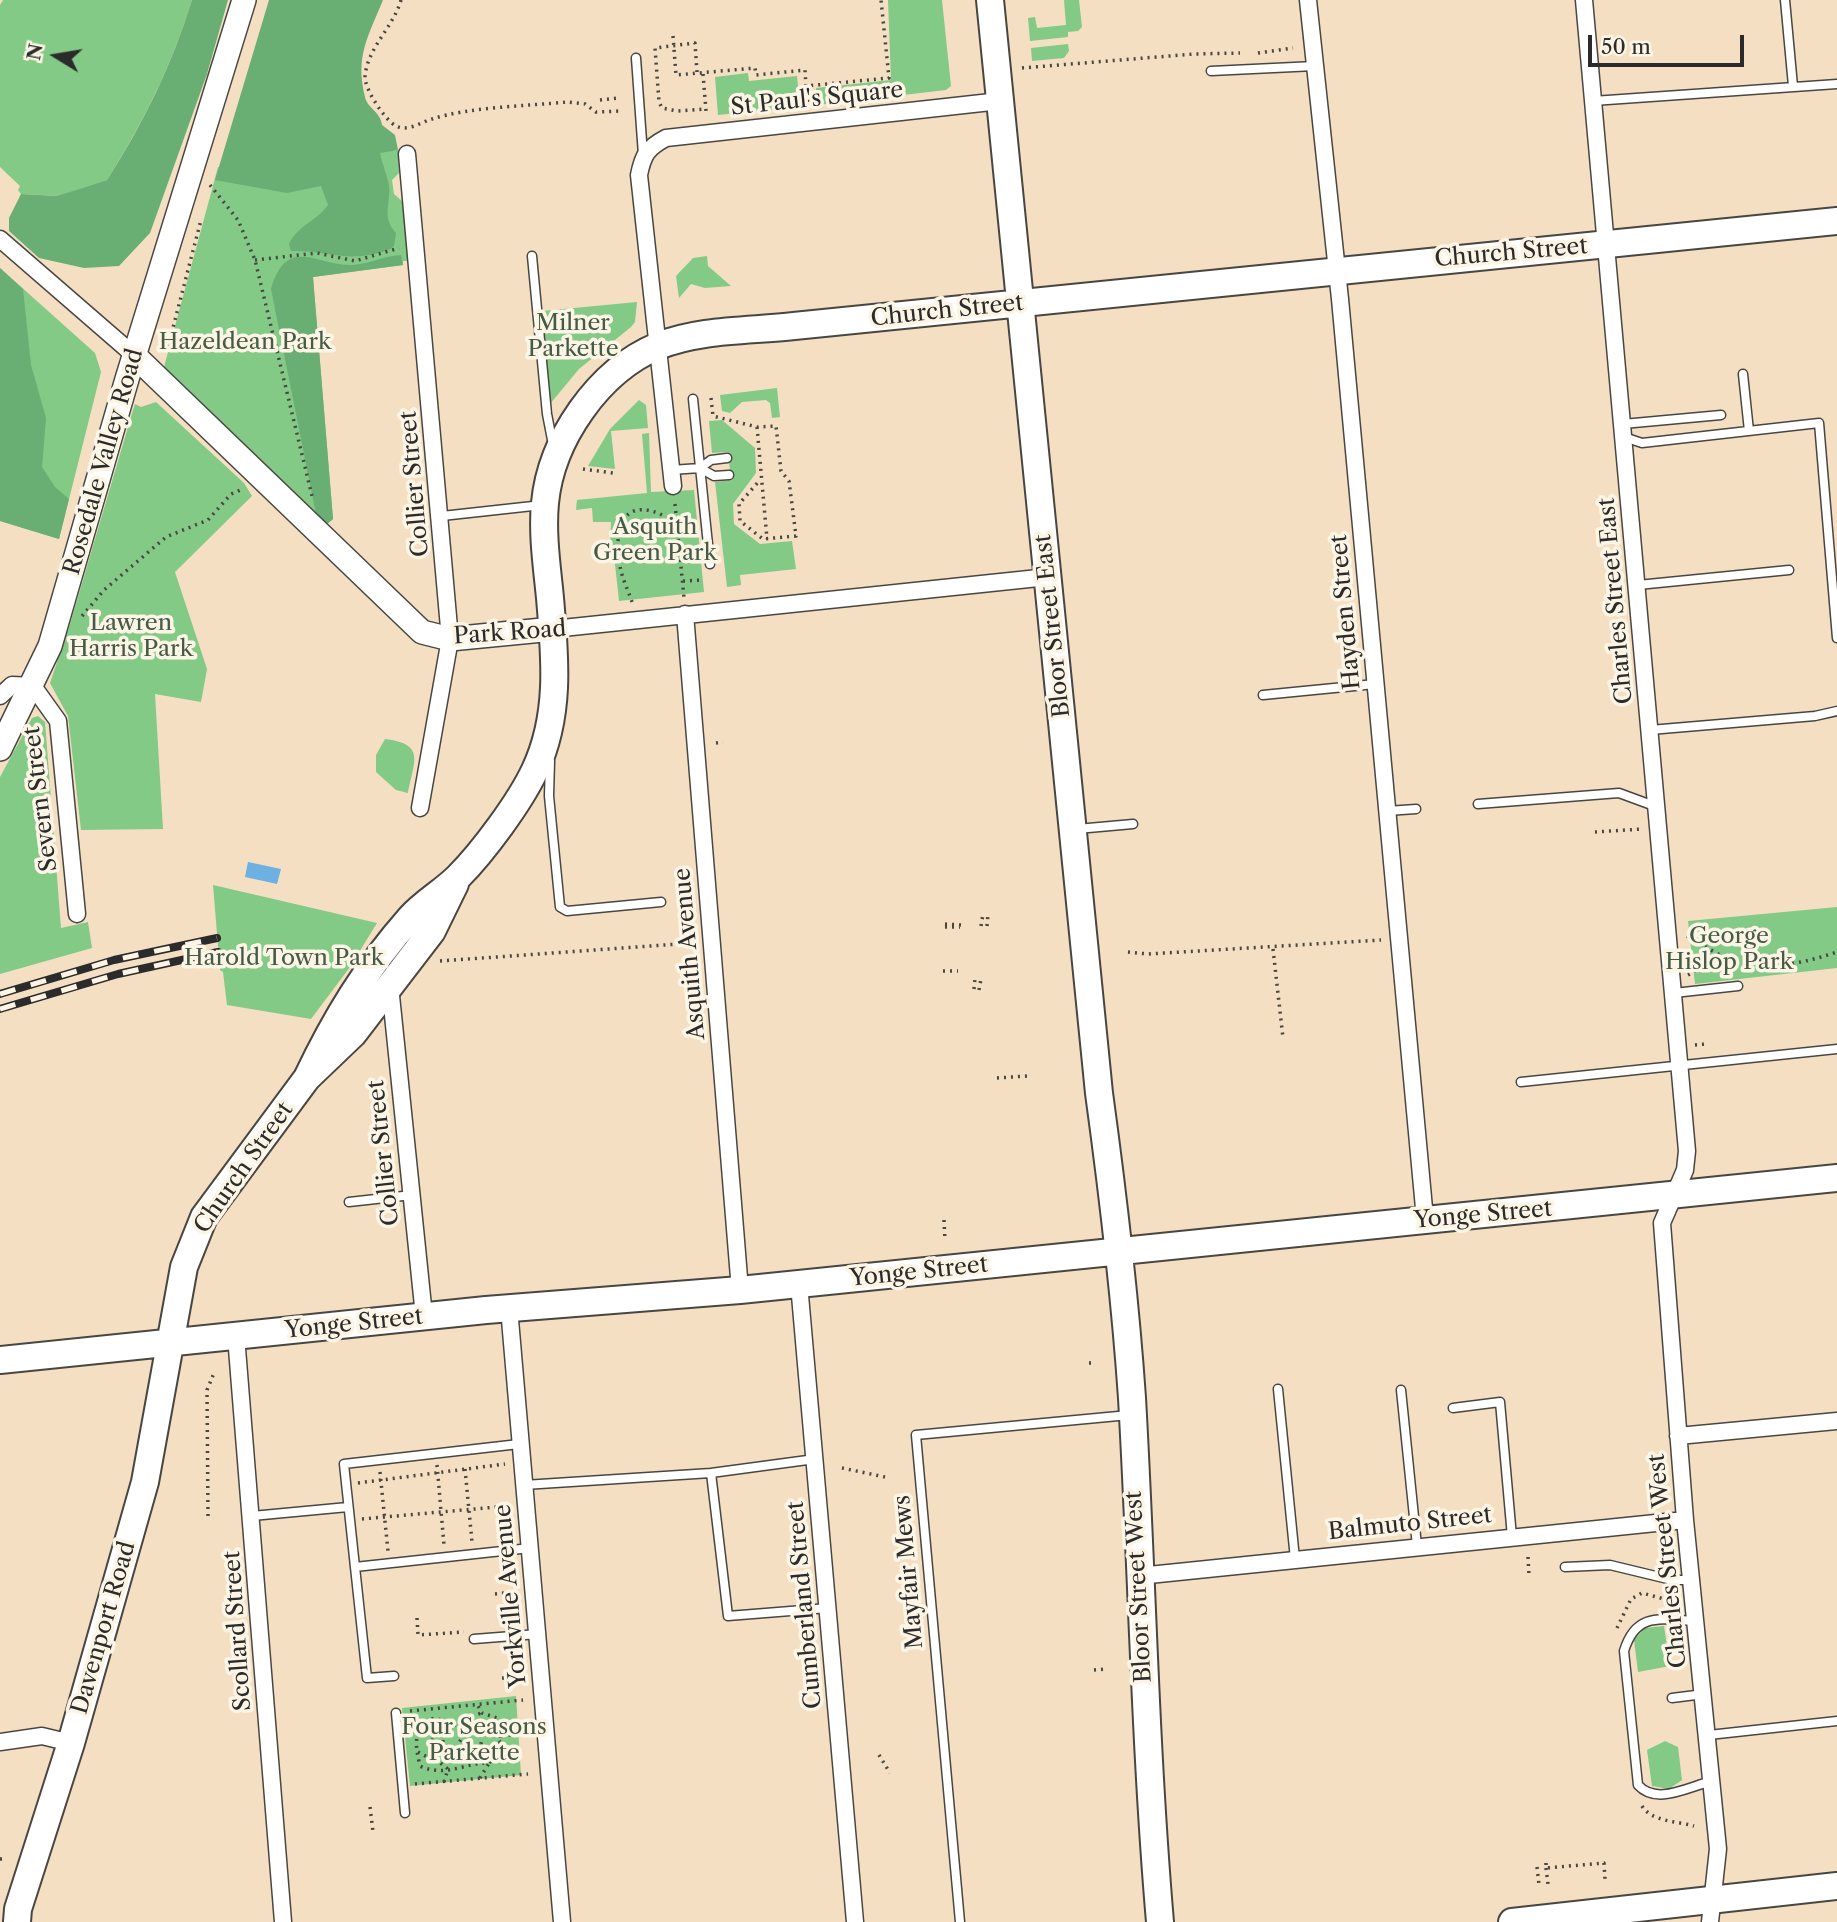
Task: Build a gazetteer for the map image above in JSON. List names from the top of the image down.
{
  "streets": {
    "main road": [
      "Church Street",
      "Bloor Street East",
      "Yonge Street",
      "Bloor Street West",
      "Davenport Road"
    ],
    "street": [
      "St Paul's Square",
      "Rosedale Valley Road",
      "Collier Street",
      "Charles Street East",
      "Hayden Street",
      "Park Road",
      "Severn Street",
      "Asquith Avenue",
      "Balmuto Street",
      "Charles Street West",
      "Yorkville Avenue",
      "Cumberland Street",
      "Scollard Street"
    ],
    "lane": ["Mayfair Mews"]
  },
  "crossings": [
    ["St Paul's Square", "Bloor Street East"],
    ["Church Street", "Collier Street"],
    ["Church Street", "Charles Street East"],
    ["Church Street", "Hayden Street"],
    ["Church Street", "Bloor Street East"],
    ["Church Street", "Park Road"],
    ["Church Street", "Yonge Street"],
    ["Church Street", "Davenport Road"],
    ["Rosedale Valley Road", "Park Road"],
    ["Rosedale Valley Road", "Severn Street"],
    ["Collier Street", "Park Road"],
    ["Collier Street", "Yonge Street"],
    ["Charles Street East", "Yonge Street"],
    ["Charles Street East", "Charles Street West"],
    ["Hayden Street", "Yonge Street"],
    ["Bloor Street East", "Park Road"],
    ["Bloor Street East", "Yonge Street"],
    ["Bloor Street East", "Bloor Street West"],
    ["Park Road", "Asquith Avenue"],
    ["Asquith Avenue", "Yonge Street"],
    ["Yonge Street", "Charles Street West"],
    ["Yonge Street", "Bloor Street West"],
    ["Yonge Street", "Yorkville Avenue"],
    ["Yonge Street", "Cumberland Street"],
    ["Yonge Street", "Davenport Road"],
    ["Yonge Street", "Scollard Street"],
    ["Balmuto Street", "Charles Street West"],
    ["Balmuto Street", "Bloor Street West"],
    ["Mayfair Mews", "Bloor Street West"]
  ],
  "parks": [
    "Milner Parkette",
    "Hazeldean Park",
    "Asquith Green Park",
    "Lawren Harris Park",
    "George Hislop Park",
    "Harold Town Park",
    "Four Seasons Parkette"
  ],
  "scale_bar": "50 m",
  "north": "left"
}
